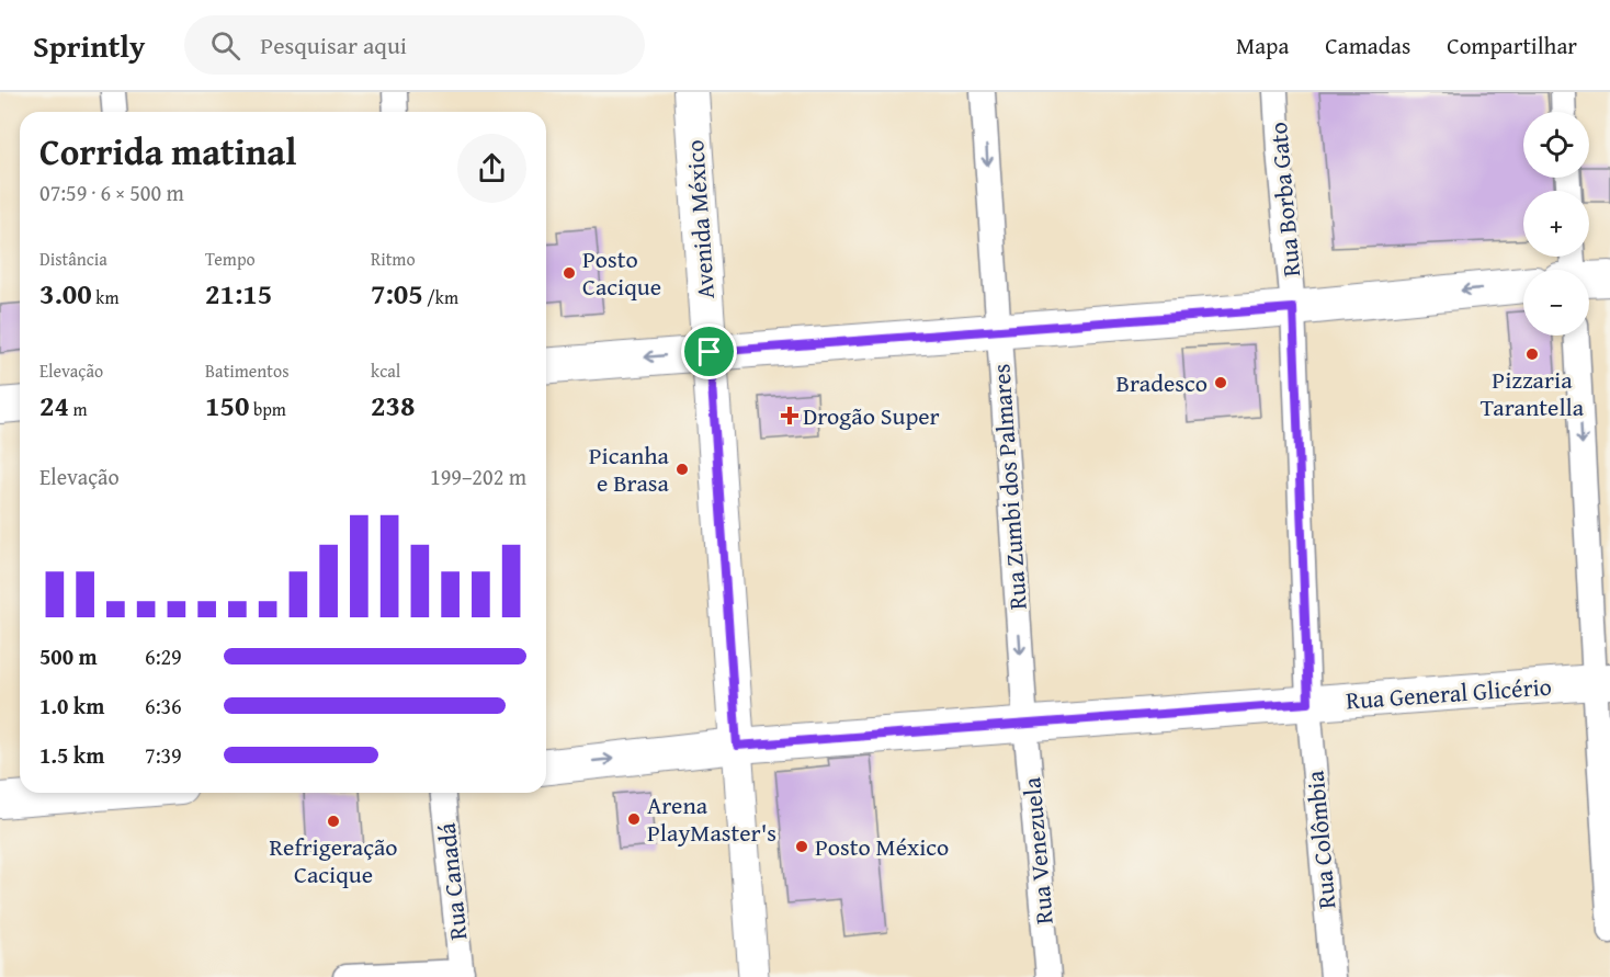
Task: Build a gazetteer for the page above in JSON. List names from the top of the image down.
{
  "streets": {
    "main road": ["Avenida México", "Rua General Glicério"],
    "street": [
      "Rua Borba Gato",
      "Rua Zumbi dos Palmares",
      "Rua Colômbia",
      "Rua Venezuela",
      "Rua Canadá"
    ]
  },
  "crossings": [
    ["Rua Borba Gato", "Rua General Glicério"],
    ["Rua Borba Gato", "Rua Colômbia"],
    ["Avenida México", "Rua General Glicério"],
    ["Rua Zumbi dos Palmares", "Rua General Glicério"],
    ["Rua Zumbi dos Palmares", "Rua Venezuela"],
    ["Rua General Glicério", "Rua Colômbia"],
    ["Rua General Glicério", "Rua Venezuela"]
  ],
  "one_way": ["Rua Zumbi dos Palmares"],
  "places": {
    "other": [
      "Posto Cacique",
      "Pizzaria Tarantella",
      "Bradesco",
      "Picanha e Brasa",
      "Arena PlayMaster's",
      "Refrigeração Cacique",
      "Posto México"
    ],
    "health": ["Drogão Super"]
  },
  "page": {
    "header": "Sprintly",
    "search": "Pesquisar aqui",
    "nav": ["Mapa", "Camadas", "Compartilhar"],
    "map_buttons": ["+", "−"],
    "heading": ["Corrida matinal", "07:59 · 6 × 500 m"],
    "stats": [
      ["Distância", "3.00 km"],
      ["Tempo", "21:15"],
      ["Ritmo", "7:05 /km"],
      ["Elevação", "24 m"],
      ["Batimentos", "150 bpm"],
      ["kcal", "238"]
    ],
    "chart": ["Elevação", "199–202 m"],
    "list": [
      {
        "name": "500 m",
        "note": "6:29"
      },
      {
        "name": "1.0 km",
        "note": "6:36"
      },
      {
        "name": "1.5 km",
        "note": "7:39"
      }
    ]
  }
}
